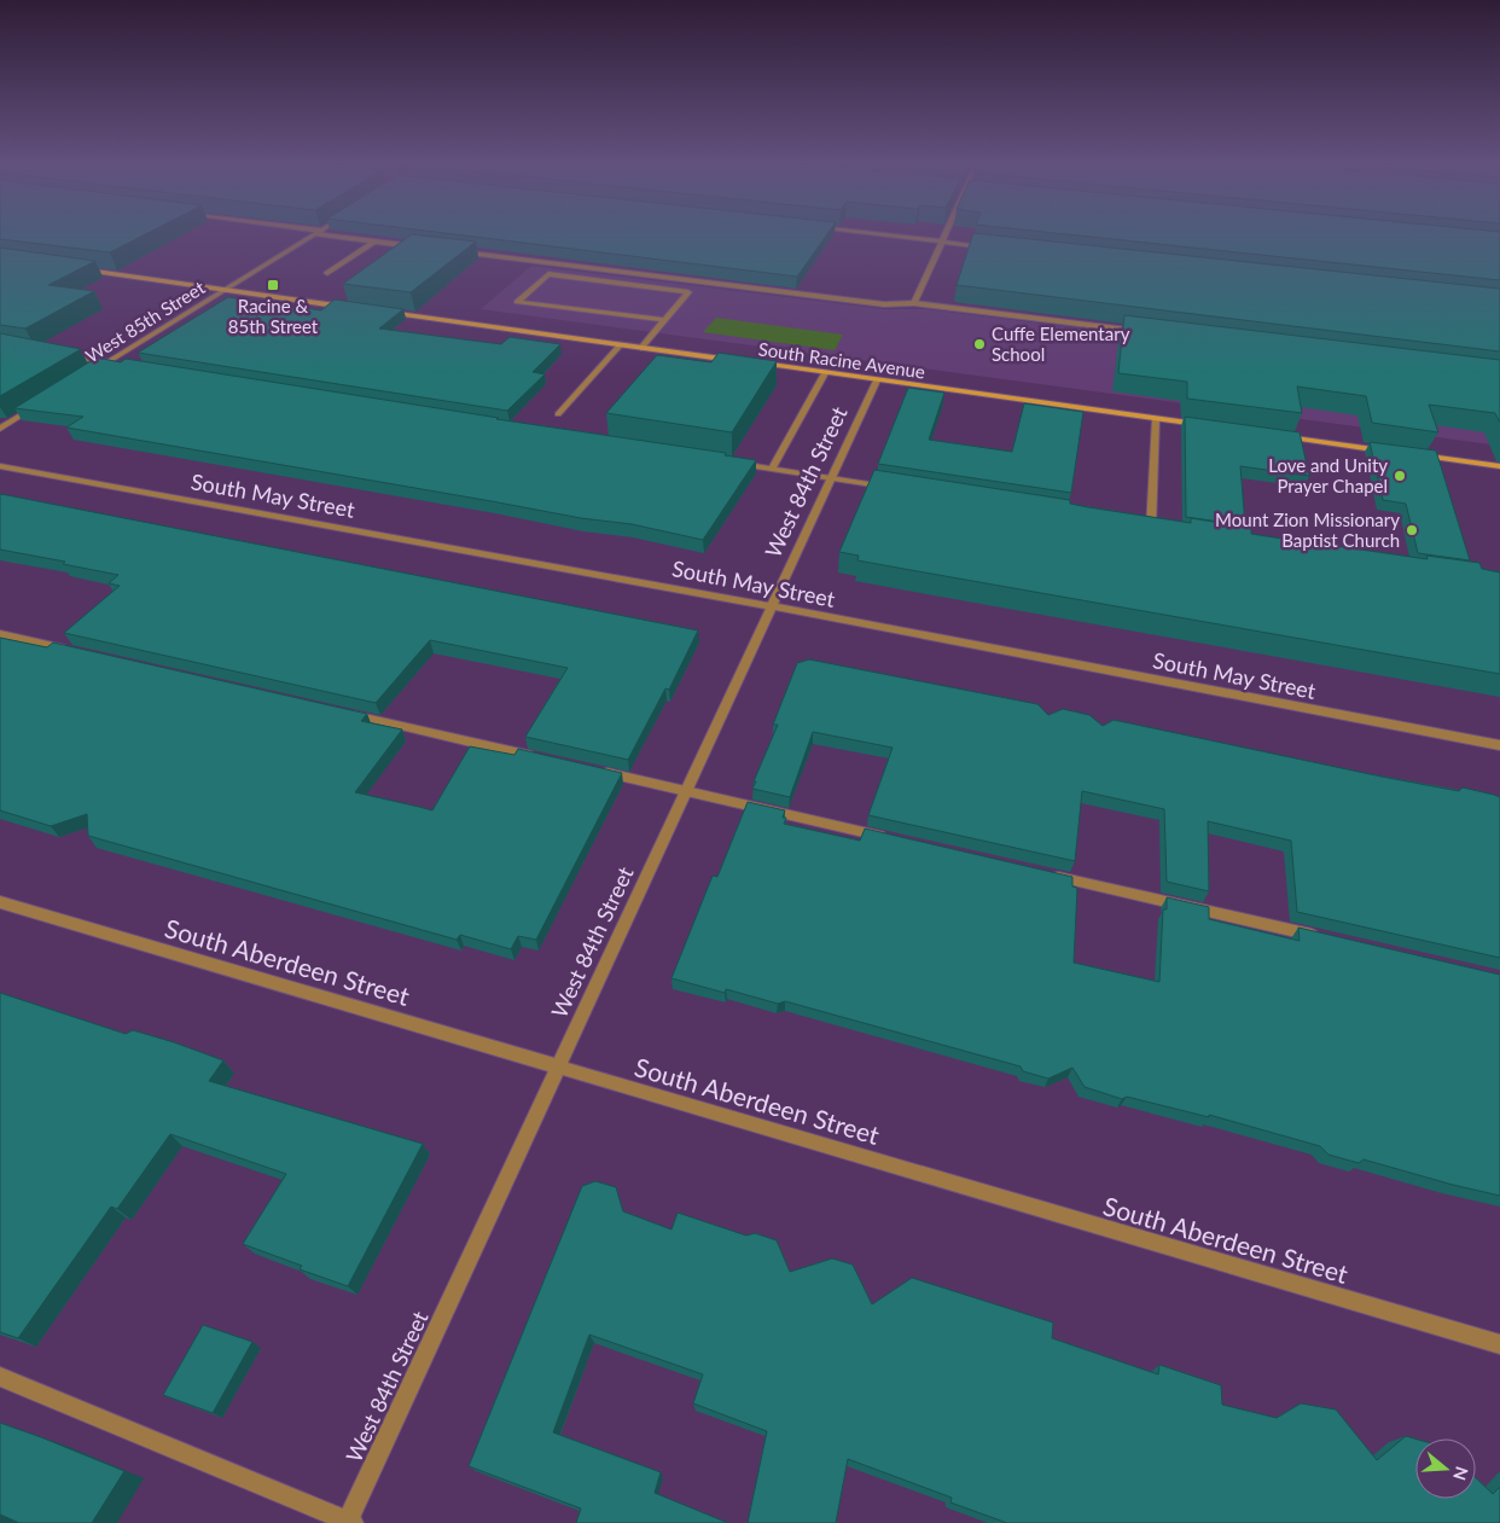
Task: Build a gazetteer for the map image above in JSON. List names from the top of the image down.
{
  "streets": {
    "street": [
      "West 85th Street",
      "South Racine Avenue",
      "West 84th Street",
      "South May Street",
      "South Aberdeen Street"
    ]
  },
  "crossings": [
    ["South Racine Avenue", "West 84th Street"],
    ["West 84th Street", "South May Street"],
    ["West 84th Street", "South Aberdeen Street"]
  ],
  "places": {
    "transit": ["Racine & 85th Street"],
    "other": ["Cuffe Elementary School", "Love and Unity Prayer Chapel", "Mount Zion Missionary Baptist Church"]
  },
  "north": "right"
}
